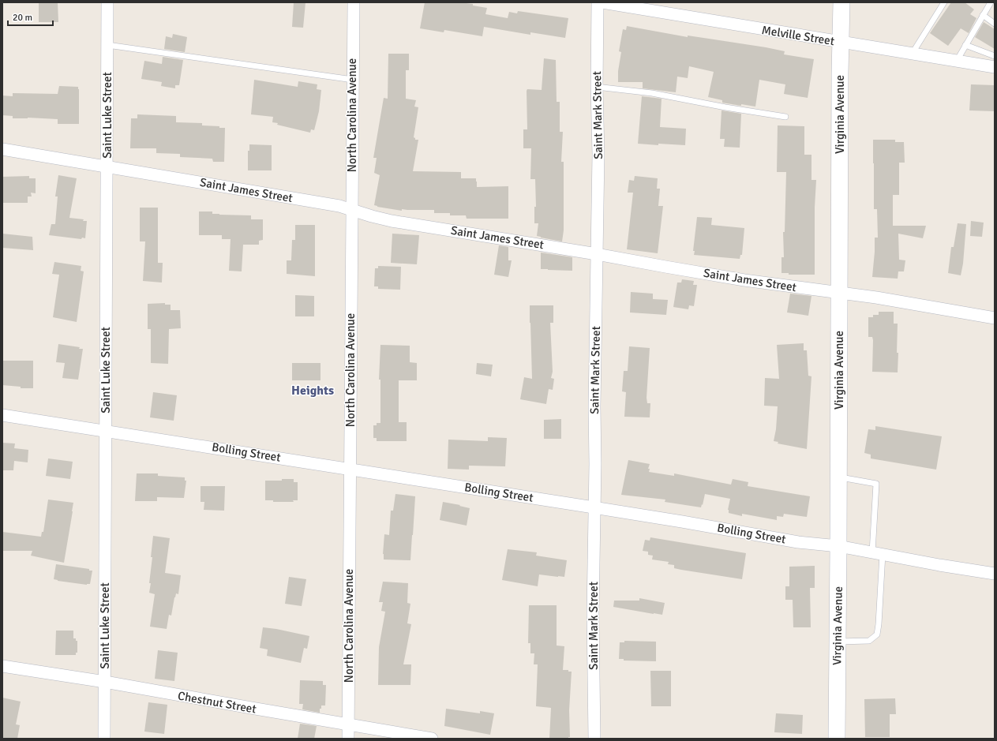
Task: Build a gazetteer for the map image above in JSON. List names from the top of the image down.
{
  "streets": {
    "street": [
      "Melville Street",
      "Virginia Avenue",
      "Saint Luke Street",
      "North Carolina Avenue",
      "Saint Mark Street",
      "Saint James Street",
      "Bolling Street",
      "Chestnut Street"
    ]
  },
  "crossings": [
    ["Melville Street", "Virginia Avenue"],
    ["Virginia Avenue", "Saint James Street"],
    ["Virginia Avenue", "Bolling Street"],
    ["Saint Luke Street", "Saint James Street"],
    ["Saint Luke Street", "Bolling Street"],
    ["Saint Luke Street", "Chestnut Street"],
    ["North Carolina Avenue", "Saint James Street"],
    ["North Carolina Avenue", "Bolling Street"],
    ["North Carolina Avenue", "Chestnut Street"],
    ["Saint Mark Street", "Saint James Street"],
    ["Saint Mark Street", "Bolling Street"]
  ],
  "districts": ["Heights"],
  "scale_bar": "20 m"
}
